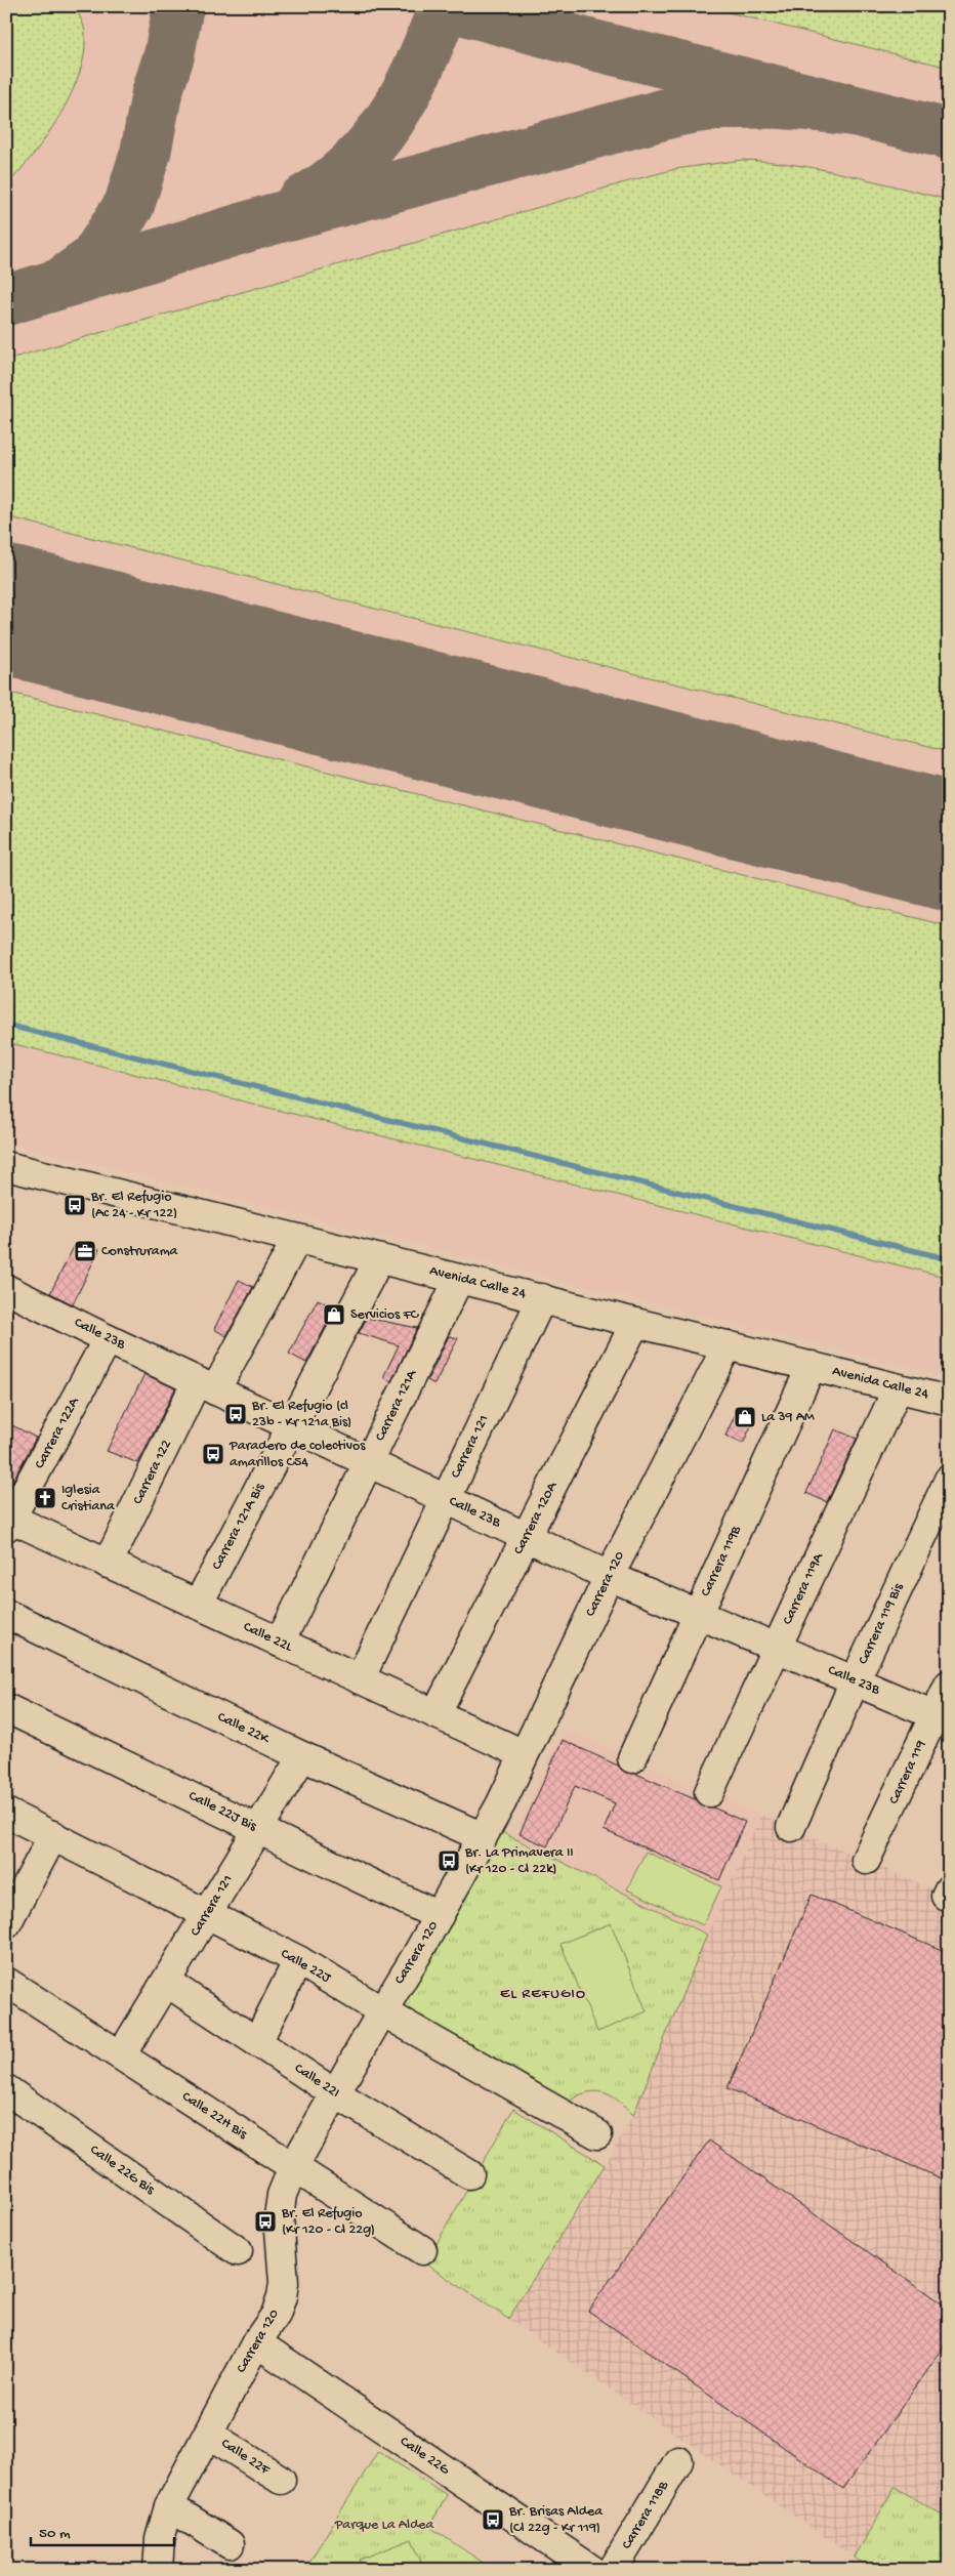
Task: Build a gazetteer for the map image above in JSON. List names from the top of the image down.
{
  "streets": {
    "street": [
      "Avenida Calle 24",
      "Calle 23B",
      "Carrera 121A",
      "Carrera 122A",
      "Carrera 121",
      "Carrera 122",
      "Carrera 120A",
      "Carrera 121A Bis",
      "Carrera 119B",
      "Carrera 120",
      "Carrera 119A",
      "Carrera 119 Bis",
      "Calle 22L",
      "Calle 22K",
      "Carrera 119",
      "Calle 22J Bis",
      "Calle 22J",
      "Calle 22I",
      "Calle 22H Bis",
      "Calle 22G Bis",
      "Calle 22G",
      "Calle 22F",
      "Carrera 118B"
    ]
  },
  "crossings": [
    ["Avenida Calle 24", "Carrera 121A"],
    ["Avenida Calle 24", "Carrera 121"],
    ["Avenida Calle 24", "Carrera 122"],
    ["Avenida Calle 24", "Carrera 120A"],
    ["Avenida Calle 24", "Carrera 121A Bis"],
    ["Avenida Calle 24", "Carrera 119B"],
    ["Avenida Calle 24", "Carrera 120"],
    ["Avenida Calle 24", "Carrera 119A"],
    ["Calle 23B", "Carrera 121A"],
    ["Calle 23B", "Carrera 122A"],
    ["Calle 23B", "Carrera 121"],
    ["Calle 23B", "Carrera 122"],
    ["Calle 23B", "Carrera 120A"],
    ["Calle 23B", "Carrera 121A Bis"],
    ["Calle 23B", "Carrera 119B"],
    ["Calle 23B", "Carrera 120"],
    ["Calle 23B", "Carrera 119A"],
    ["Calle 23B", "Carrera 119 Bis"],
    ["Calle 23B", "Carrera 119"],
    ["Carrera 121A", "Calle 22L"],
    ["Carrera 122A", "Calle 22L"],
    ["Carrera 121", "Calle 22L"],
    ["Carrera 121", "Calle 22K"],
    ["Carrera 121", "Calle 22J Bis"],
    ["Carrera 121", "Calle 22J"],
    ["Carrera 121", "Calle 22I"],
    ["Carrera 121", "Calle 22H Bis"],
    ["Carrera 122", "Calle 22L"],
    ["Carrera 120A", "Calle 22L"],
    ["Carrera 121A Bis", "Calle 22L"],
    ["Carrera 120", "Calle 22L"],
    ["Carrera 120", "Calle 22K"],
    ["Carrera 120", "Calle 22J Bis"],
    ["Carrera 120", "Calle 22J"],
    ["Carrera 120", "Calle 22I"],
    ["Carrera 120", "Calle 22H Bis"],
    ["Carrera 120", "Calle 22G"],
    ["Carrera 120", "Calle 22F"]
  ],
  "districts": ["EL REFUGIO"],
  "parks": ["Parque La Aldea"],
  "places": {
    "bus stop": [
      "Br. El Refugio (Ac 24 - Kr 122)",
      "Br. El Refugio (cl 23b - Kr 121a Bis)",
      "Paradero de colectivos amarillos C54",
      "Br. La Primavera II (Kr 120 - Cl 22k)",
      "Br. El Refugio (Kr 120 - Cl 22g)",
      "Br. Brisas Aldea (Cl 22g - Kr 119)"
    ],
    "office": ["Construrama"],
    "shop": ["Servicios FC", "La 39 AM"],
    "church": ["Iglesia Cristiana"]
  },
  "scale_bar": "50 m"
}
